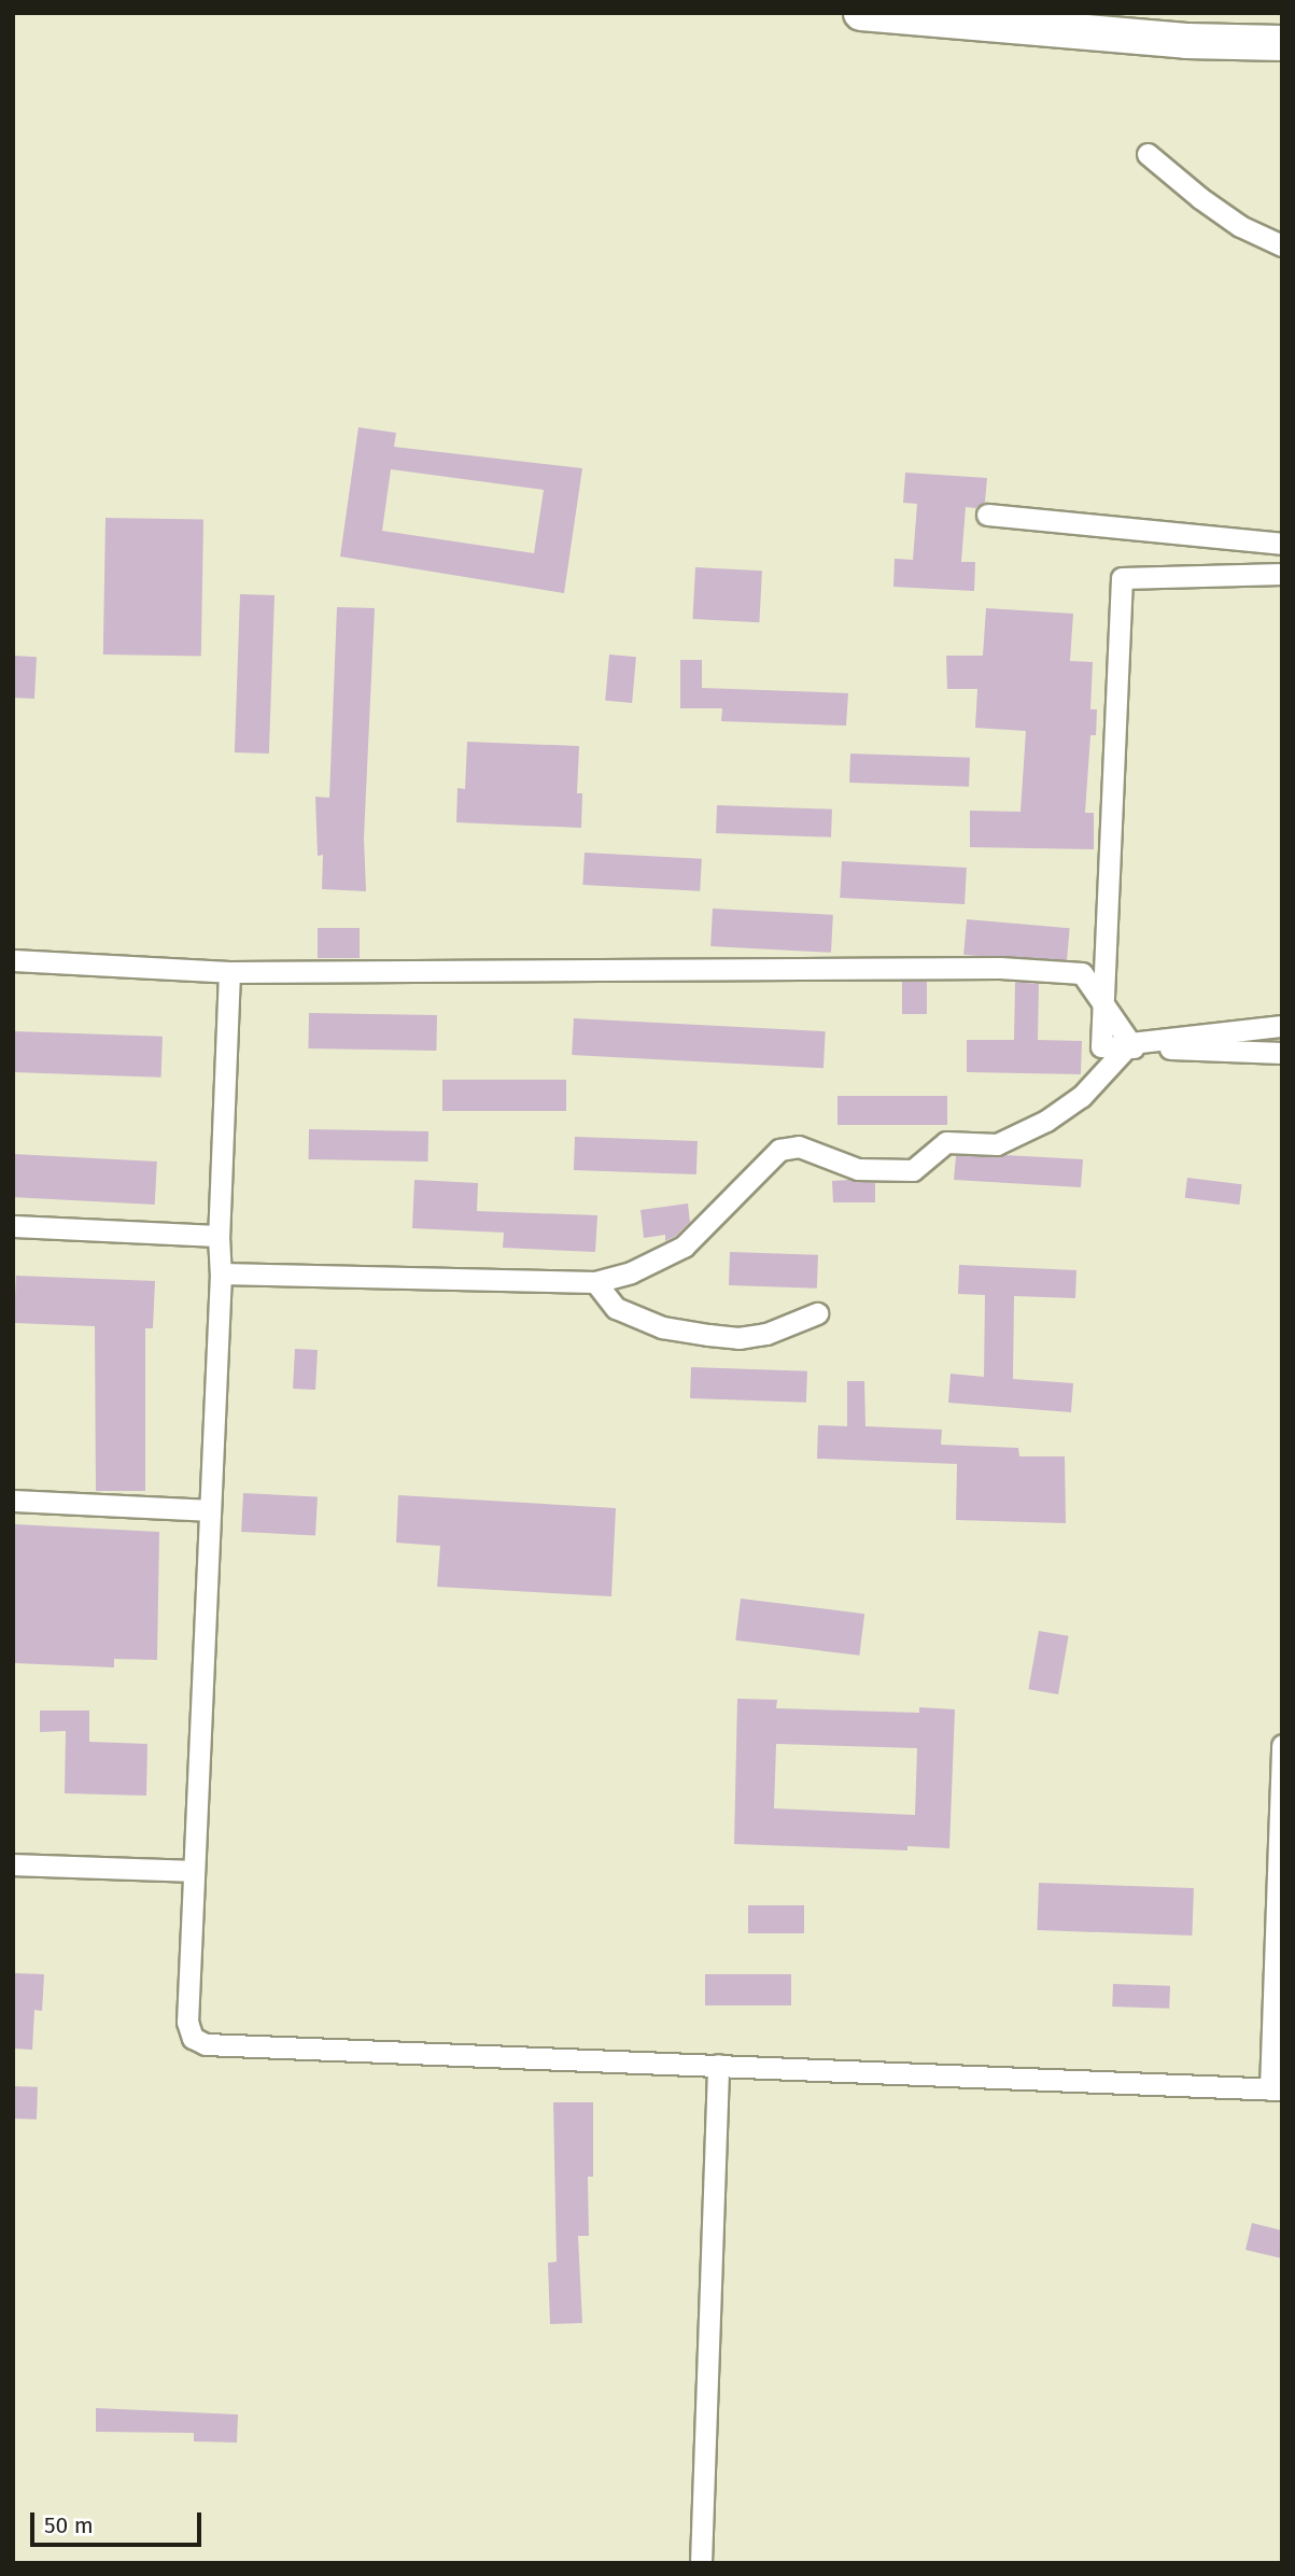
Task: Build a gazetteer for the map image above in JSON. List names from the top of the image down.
{
  "scale_bar": "50 m"
}
